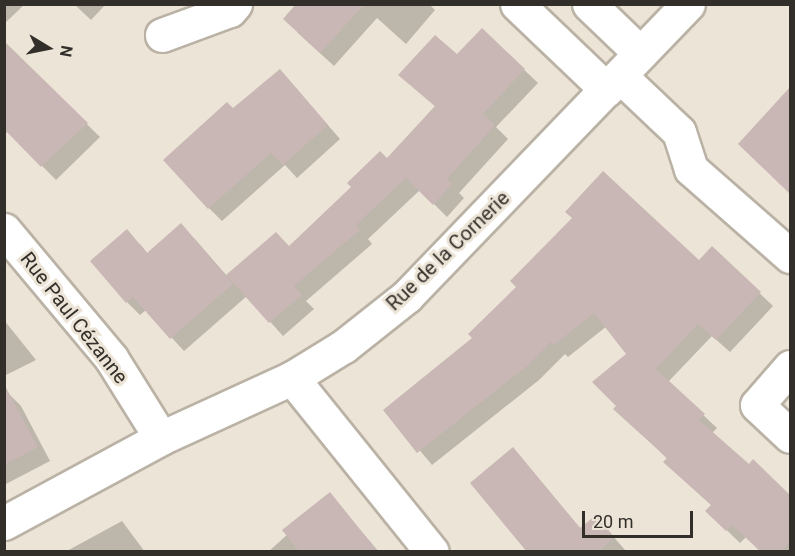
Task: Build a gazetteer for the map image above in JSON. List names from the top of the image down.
{
  "streets": {
    "street": ["Rue de la Cornerie", "Rue Paul Cézanne"]
  },
  "crossings": [
    ["Rue de la Cornerie", "Rue Paul Cézanne"]
  ],
  "scale_bar": "20 m",
  "north": "right"
}
